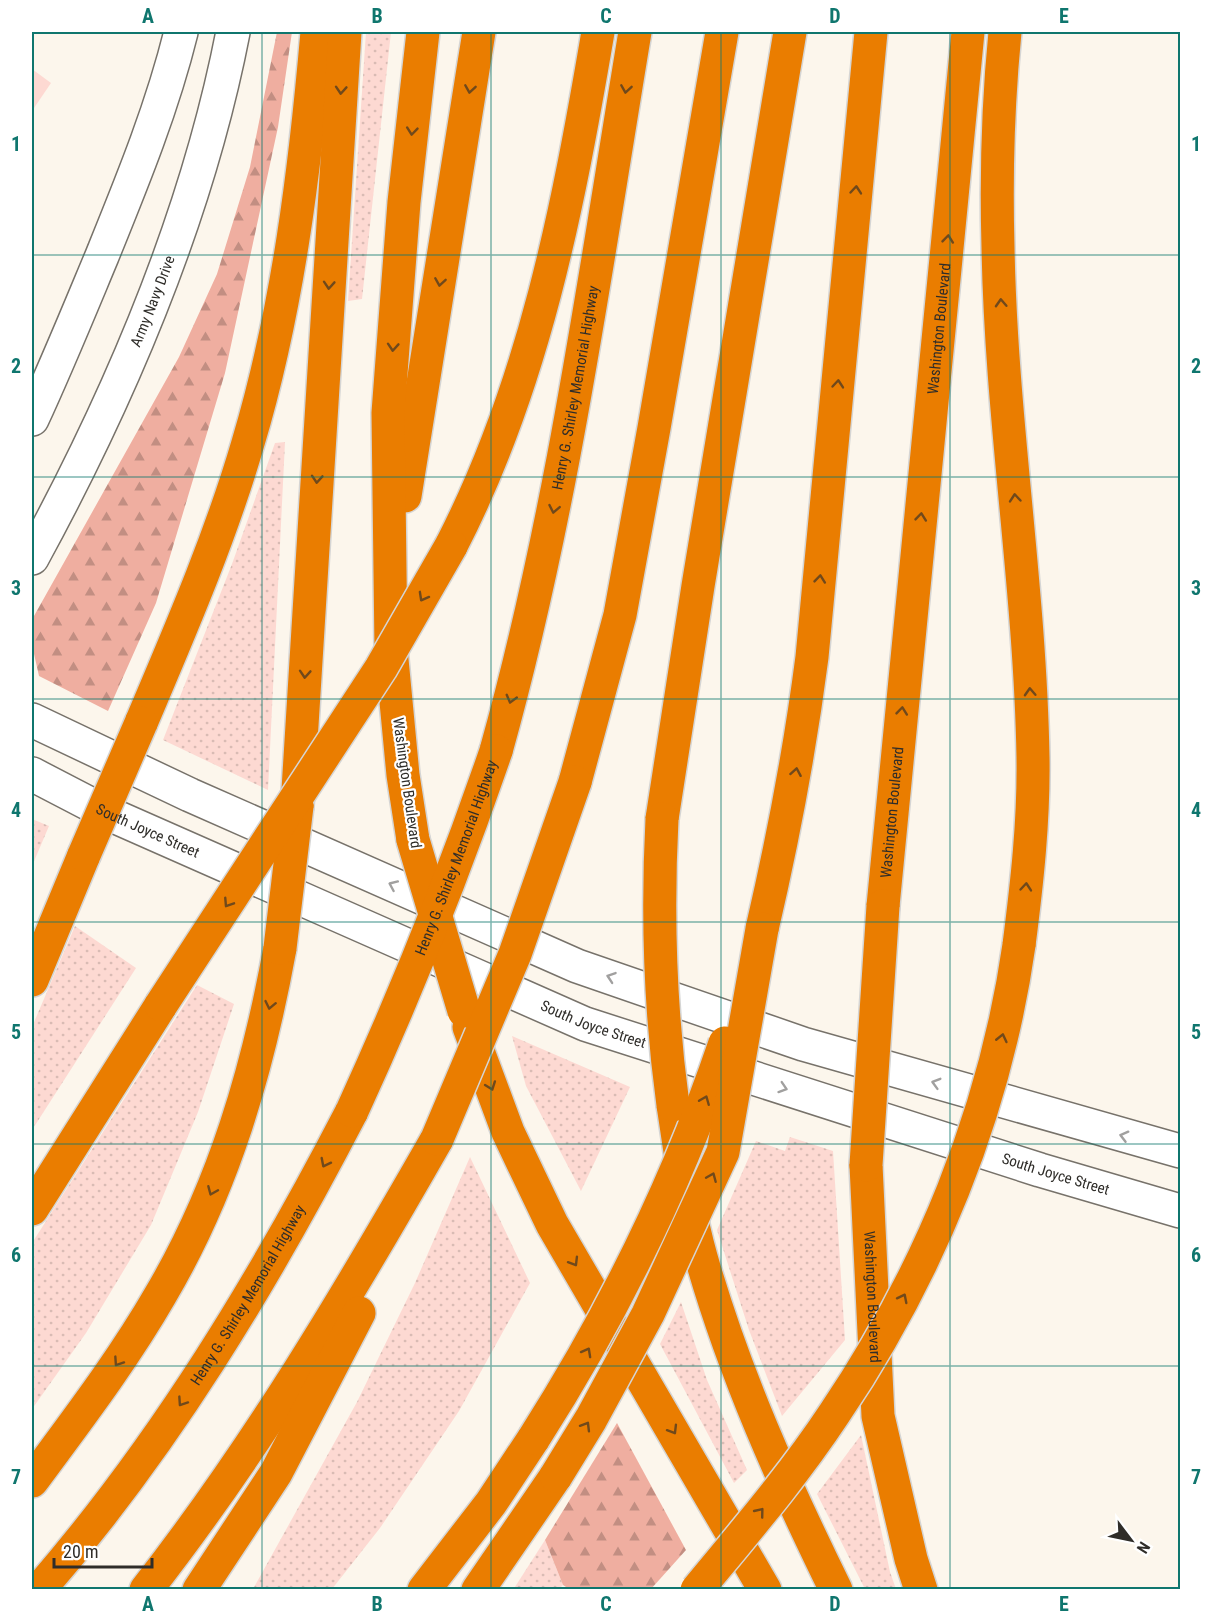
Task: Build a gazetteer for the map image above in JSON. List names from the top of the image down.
{
  "streets": {
    "highway": ["Washington Boulevard", "Henry G. Shirley Memorial Highway"],
    "main road": ["Army Navy Drive", "South Joyce Street"]
  },
  "scale_bar": "20 m",
  "north": "bottom right",
  "grid": {
    "columns": [
      "A",
      "B",
      "C",
      "D",
      "E"
    ],
    "rows": [
      "1",
      "2",
      "3",
      "4",
      "5",
      "6",
      "7"
    ]
  }
}
